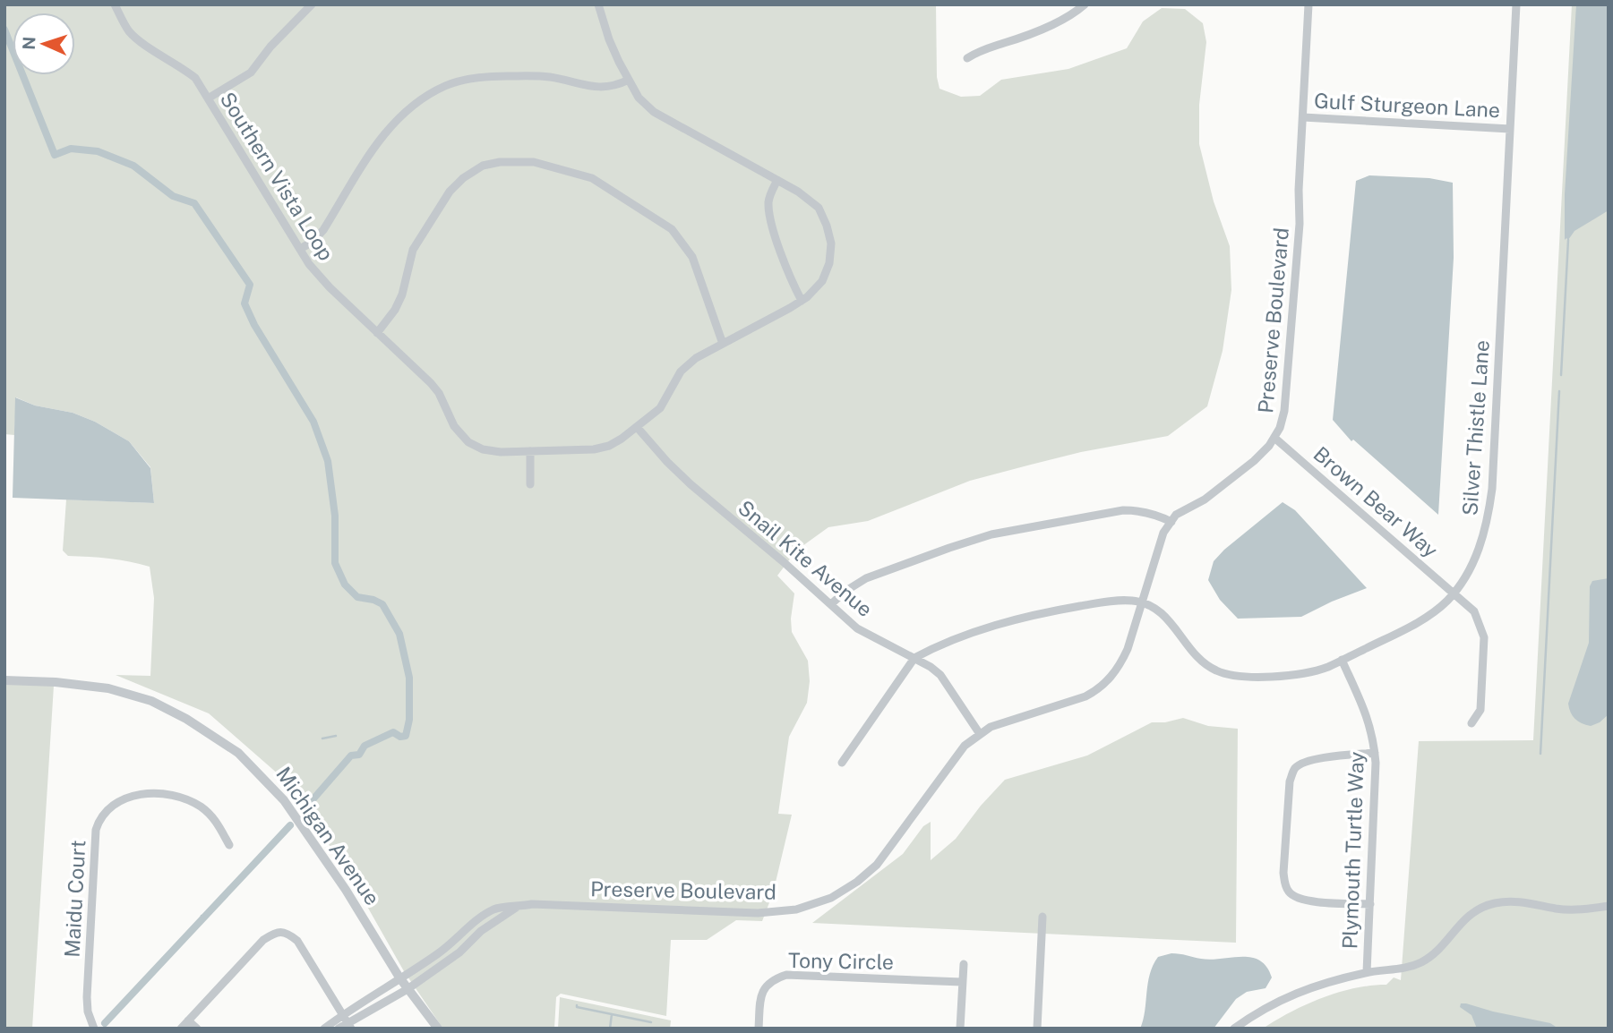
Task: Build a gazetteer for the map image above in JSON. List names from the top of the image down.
{
  "streets": {
    "street": [
      "Gulf Sturgeon Lane",
      "Southern Vista Loop",
      "Preserve Boulevard",
      "Silver Thistle Lane",
      "Brown Bear Way",
      "Snail Kite Avenue",
      "Michigan Avenue",
      "Plymouth Turtle Way",
      "Maidu Court",
      "Tony Circle"
    ]
  },
  "crossings": [
    ["Gulf Sturgeon Lane", "Preserve Boulevard"],
    ["Gulf Sturgeon Lane", "Silver Thistle Lane"],
    ["Southern Vista Loop", "Snail Kite Avenue"],
    ["Preserve Boulevard", "Silver Thistle Lane"],
    ["Preserve Boulevard", "Brown Bear Way"],
    ["Preserve Boulevard", "Snail Kite Avenue"],
    ["Preserve Boulevard", "Michigan Avenue"],
    ["Silver Thistle Lane", "Brown Bear Way"],
    ["Silver Thistle Lane", "Plymouth Turtle Way"]
  ],
  "north": "left"
}
